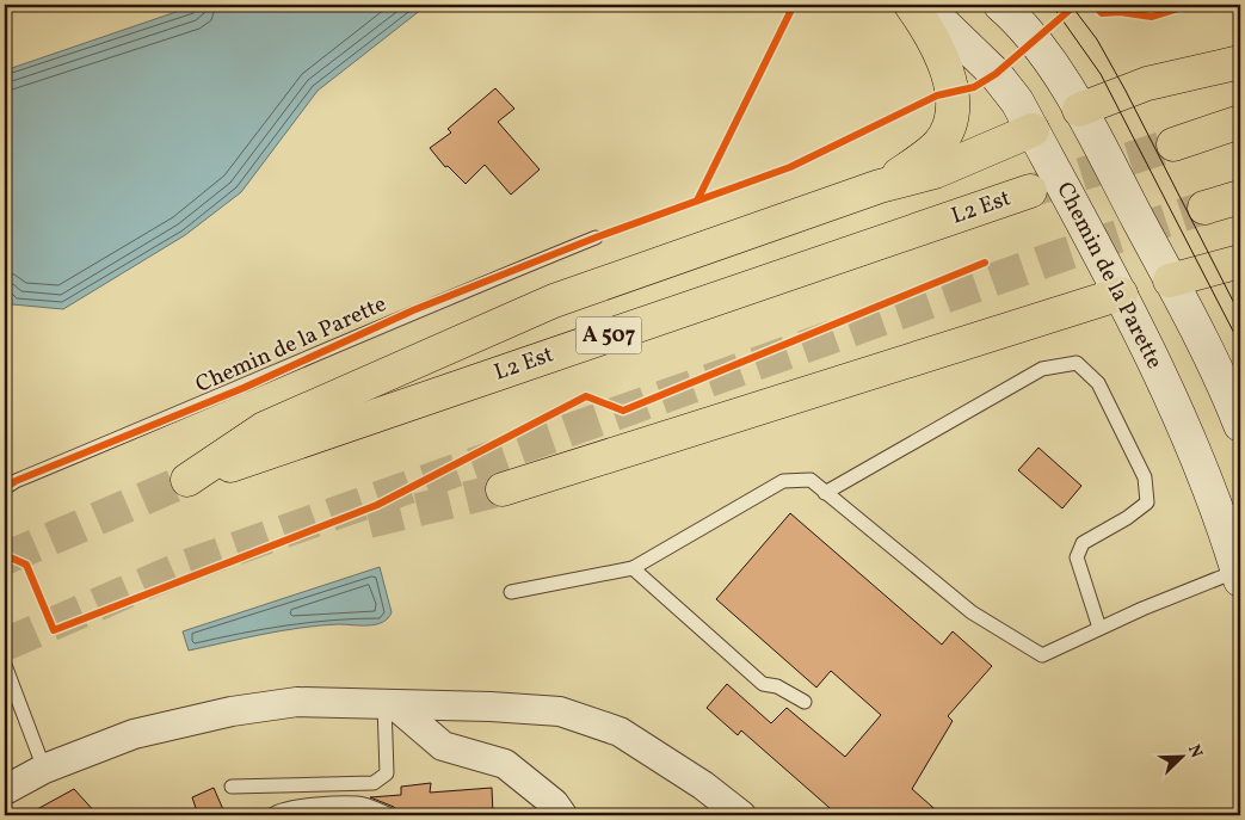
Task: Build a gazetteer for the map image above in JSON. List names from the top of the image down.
{
  "streets": {
    "highway": ["L2 Est", "A 507"],
    "street": ["Chemin de la Parette"]
  },
  "north": "top right"
}
